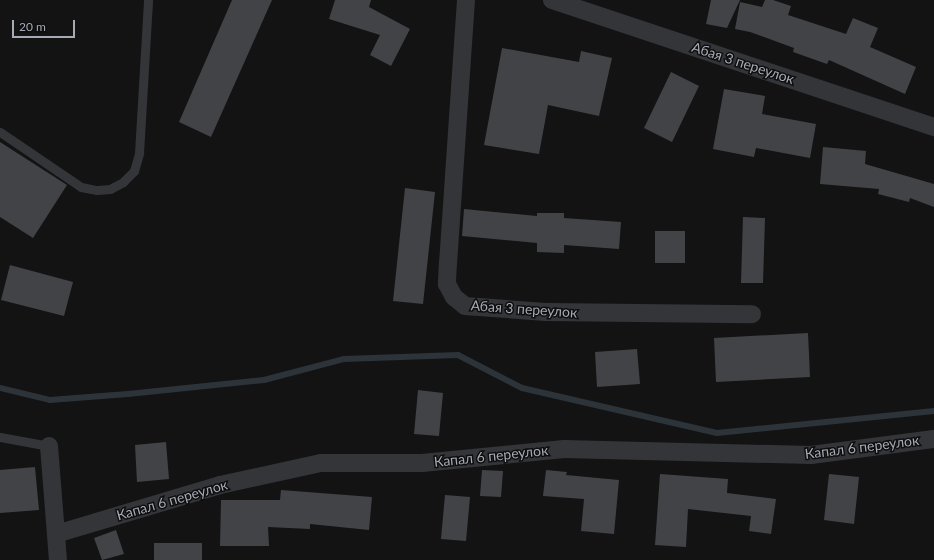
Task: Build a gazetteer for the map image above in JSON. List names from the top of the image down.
{
  "streets": {
    "street": ["Абая 3 переулок", "Капал 6 переулок"]
  },
  "scale_bar": "20 m"
}
